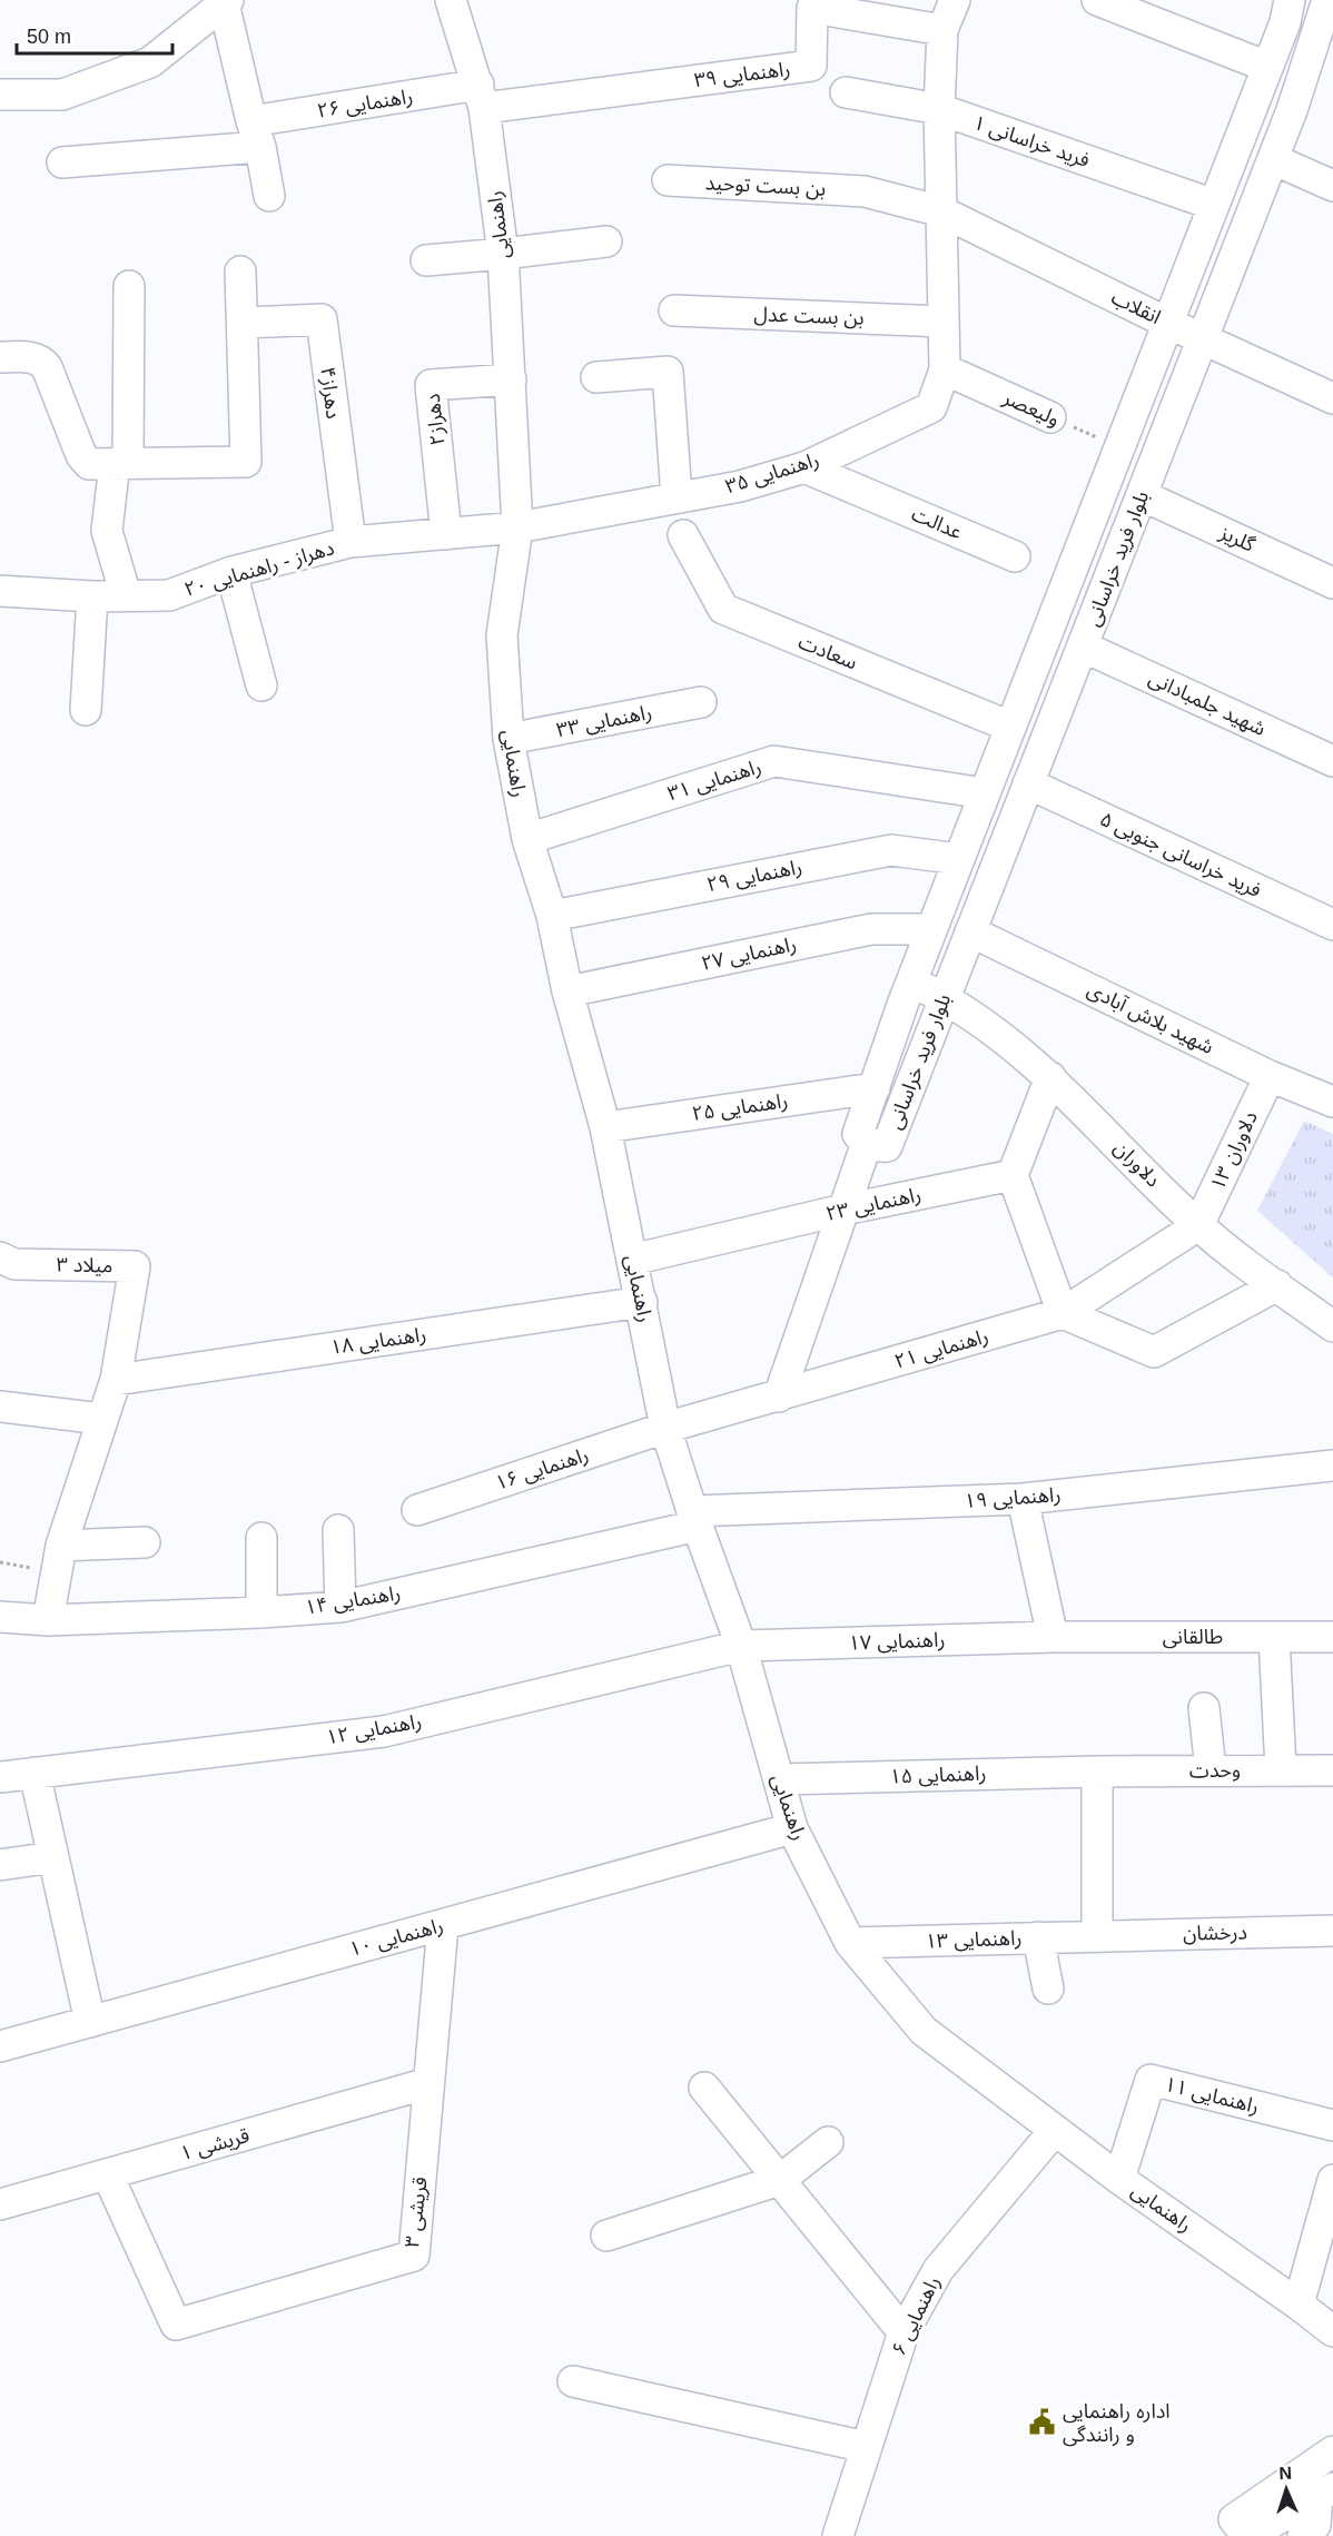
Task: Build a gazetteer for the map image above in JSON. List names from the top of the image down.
{
  "streets": {
    "street": [
      "راهنمایی ۳۹",
      "راهنمایی ۲۶",
      "فرید خراسانی ۱",
      "بن بست توحید",
      "راهنمایی",
      "انقلاب",
      "بن بست عدل",
      "دهراز۴",
      "ولیعصر",
      "دهراز۲",
      "راهنمایی ۳۵",
      "عدالت",
      "گلریز",
      "بلوار فرید خراسانی",
      "دهراز - راهنمایی ۲۰",
      "سعادت",
      "شهید جلمبادانی",
      "راهنمایی ۳۳",
      "راهنمایی ۳۱",
      "فرید خراسانی جنوبی ۵",
      "راهنمایی ۲۹",
      "راهنمایی ۲۷",
      "شهید بلاش آبادی",
      "راهنمایی ۲۵",
      "دلاوران ۱۳",
      "دلاوران",
      "راهنمایی ۲۳",
      "میلاد ۳",
      "راهنمایی ۱۸",
      "راهنمایی ۲۱",
      "راهنمایی ۱۶",
      "راهنمایی ۱۹",
      "راهنمایی ۱۴",
      "طالقانی",
      "راهنمایی ۱۷",
      "راهنمایی ۱۲",
      "وحدت",
      "راهنمایی ۱۵",
      "درخشان",
      "راهنمایی ۱۰",
      "راهنمایی ۱۳",
      "راهنمایی ۱۱",
      "قریشی ۱",
      "قریشی ۳",
      "راهنمایی ۶"
    ]
  },
  "crossings": [
    ["راهنمایی ۳۹", "راهنمایی ۲۶"],
    ["راهنمایی ۳۹", "راهنمایی"],
    ["راهنمایی ۲۶", "راهنمایی"],
    ["فرید خراسانی ۱", "بلوار فرید خراسانی"],
    ["بن بست توحید", "انقلاب"],
    ["بن بست توحید", "راهنمایی ۳۵"],
    ["راهنمایی", "دهراز۲"],
    ["راهنمایی", "راهنمایی ۳۵"],
    ["راهنمایی", "دهراز - راهنمایی ۲۰"],
    ["راهنمایی", "راهنمایی ۳۳"],
    ["راهنمایی", "راهنمایی ۳۱"],
    ["راهنمایی", "راهنمایی ۲۹"],
    ["راهنمایی", "راهنمایی ۲۷"],
    ["راهنمایی", "راهنمایی ۲۵"],
    ["راهنمایی", "راهنمایی ۲۳"],
    ["راهنمایی", "راهنمایی ۱۸"],
    ["راهنمایی", "راهنمایی ۲۱"],
    ["راهنمایی", "راهنمایی ۱۶"],
    ["راهنمایی", "راهنمایی ۱۹"],
    ["راهنمایی", "راهنمایی ۱۴"],
    ["راهنمایی", "راهنمایی ۱۷"],
    ["راهنمایی", "راهنمایی ۱۲"],
    ["راهنمایی", "راهنمایی ۱۵"],
    ["راهنمایی", "راهنمایی ۱۰"],
    ["راهنمایی", "راهنمایی ۱۳"],
    ["راهنمایی", "راهنمایی ۱۱"],
    ["راهنمایی", "راهنمایی ۶"],
    ["انقلاب", "راهنمایی ۳۵"],
    ["انقلاب", "بلوار فرید خراسانی"],
    ["بن بست عدل", "راهنمایی ۳۵"],
    ["دهراز۴", "دهراز - راهنمایی ۲۰"],
    ["ولیعصر", "راهنمایی ۳۵"],
    ["ولیعصر", "بلوار فرید خراسانی"],
    ["دهراز۲", "دهراز - راهنمایی ۲۰"],
    ["راهنمایی ۳۵", "عدالت"],
    ["راهنمایی ۳۵", "دهراز - راهنمایی ۲۰"],
    ["گلریز", "بلوار فرید خراسانی"],
    ["بلوار فرید خراسانی", "سعادت"],
    ["بلوار فرید خراسانی", "شهید جلمبادانی"],
    ["بلوار فرید خراسانی", "راهنمایی ۳۱"],
    ["بلوار فرید خراسانی", "فرید خراسانی جنوبی ۵"],
    ["بلوار فرید خراسانی", "راهنمایی ۲۹"],
    ["بلوار فرید خراسانی", "راهنمایی ۲۷"],
    ["بلوار فرید خراسانی", "شهید بلاش آبادی"],
    ["بلوار فرید خراسانی", "راهنمایی ۲۵"],
    ["بلوار فرید خراسانی", "دلاوران"],
    ["شهید بلاش آبادی", "دلاوران ۱۳"],
    ["دلاوران ۱۳", "دلاوران"],
    ["دلاوران ۱۳", "راهنمایی ۲۱"],
    ["دلاوران", "راهنمایی ۲۱"],
    ["میلاد ۳", "راهنمایی ۱۸"],
    ["راهنمایی ۲۱", "راهنمایی ۱۶"],
    ["راهنمایی ۱۹", "راهنمایی ۱۴"],
    ["طالقانی", "راهنمایی ۱۷"],
    ["راهنمایی ۱۷", "راهنمایی ۱۲"],
    ["وحدت", "راهنمایی ۱۵"],
    ["درخشان", "راهنمایی ۱۳"],
    ["راهنمایی ۱۰", "قریشی ۳"],
    ["قریشی ۱", "قریشی ۳"]
  ],
  "places": {
    "public building": ["اداره راهنمایی و رانندگی"]
  },
  "scale_bar": "50 m",
  "north": "top"
}
